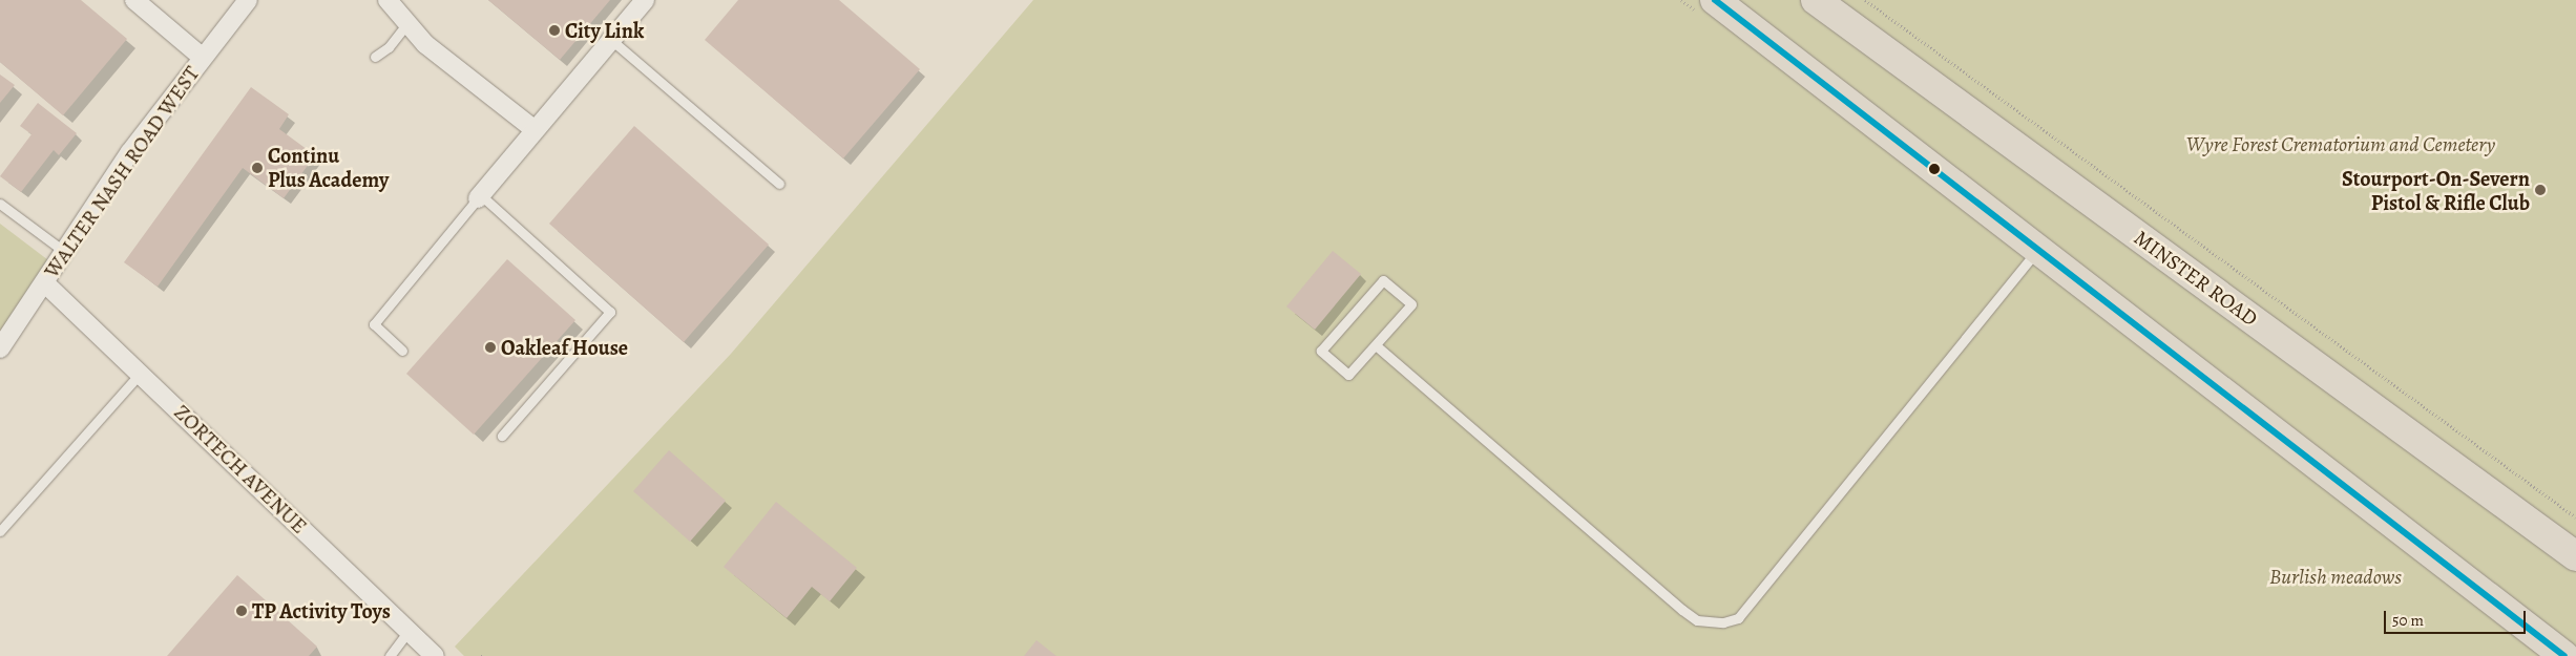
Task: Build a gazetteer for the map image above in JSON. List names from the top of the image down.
{
  "streets": {
    "main road": ["MINSTER ROAD"],
    "street": ["WALTER NASH ROAD WEST", "ZORTECH AVENUE"]
  },
  "crossings": [
    ["WALTER NASH ROAD WEST", "ZORTECH AVENUE"]
  ],
  "parks": ["Wyre Forest Crematorium and Cemetery", "Burlish meadows"],
  "places": [
    "City Link",
    "Continu Plus Academy",
    "Stourport-On-Severn Pistol & Rifle Club",
    "Oakleaf House",
    "TP Activity Toys"
  ],
  "scale_bar": "50 m"
}
